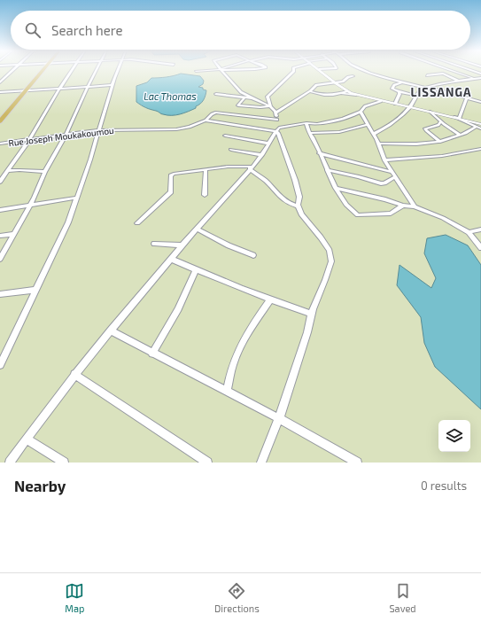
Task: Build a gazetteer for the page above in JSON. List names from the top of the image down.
{
  "streets": {
    "street": ["Rue Joseph Moukakoumou"]
  },
  "districts": ["LISSANGA"],
  "water": ["Lac Thomas"],
  "page": {
    "search": "Search here",
    "heading": ["Nearby", "0 results"],
    "nav": ["Map", "Directions", "Saved"]
  }
}
